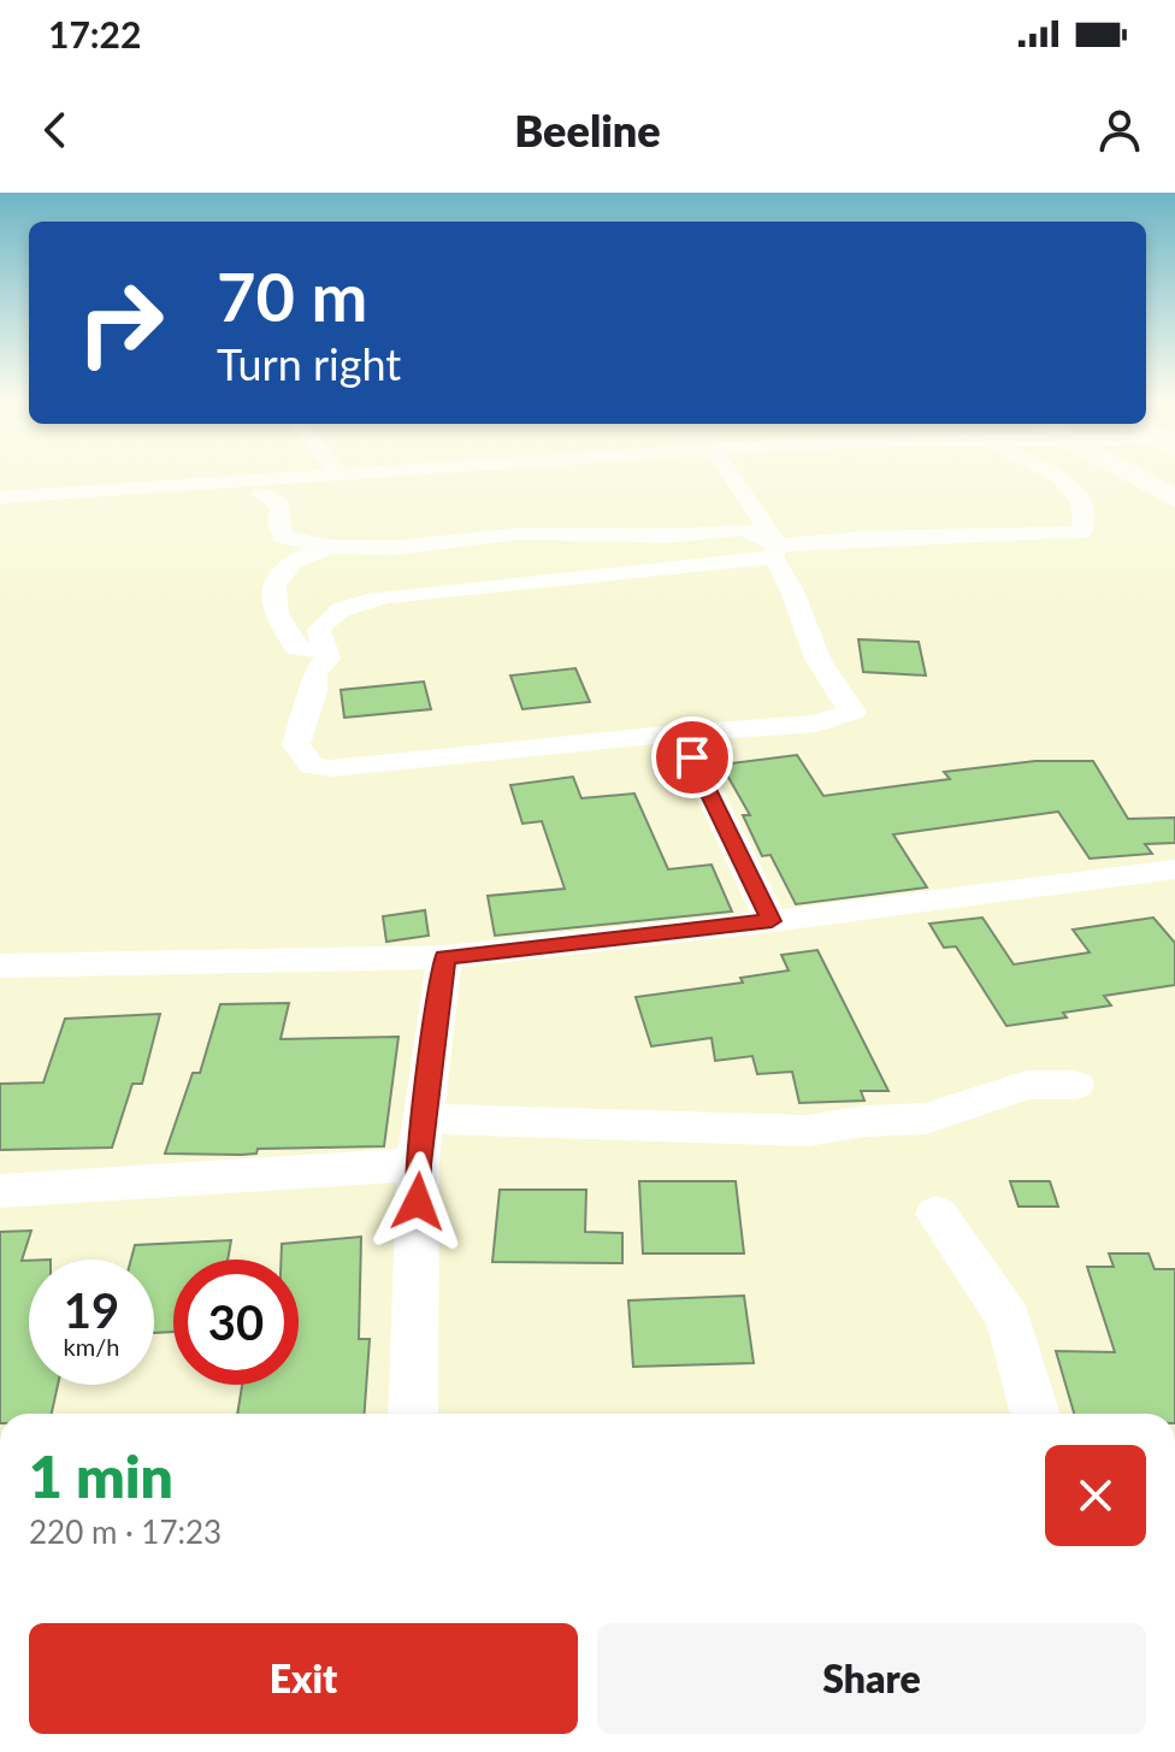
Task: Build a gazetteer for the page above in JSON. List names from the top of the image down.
{
  "page": {
    "status": "17:22",
    "header": "Beeline",
    "turn": ["70 m", "Turn right"],
    "speed": "19 km/h",
    "limit": "30",
    "heading": ["1 min", "220 m · 17:23"],
    "buttons": ["Exit", "Share"]
  }
}
